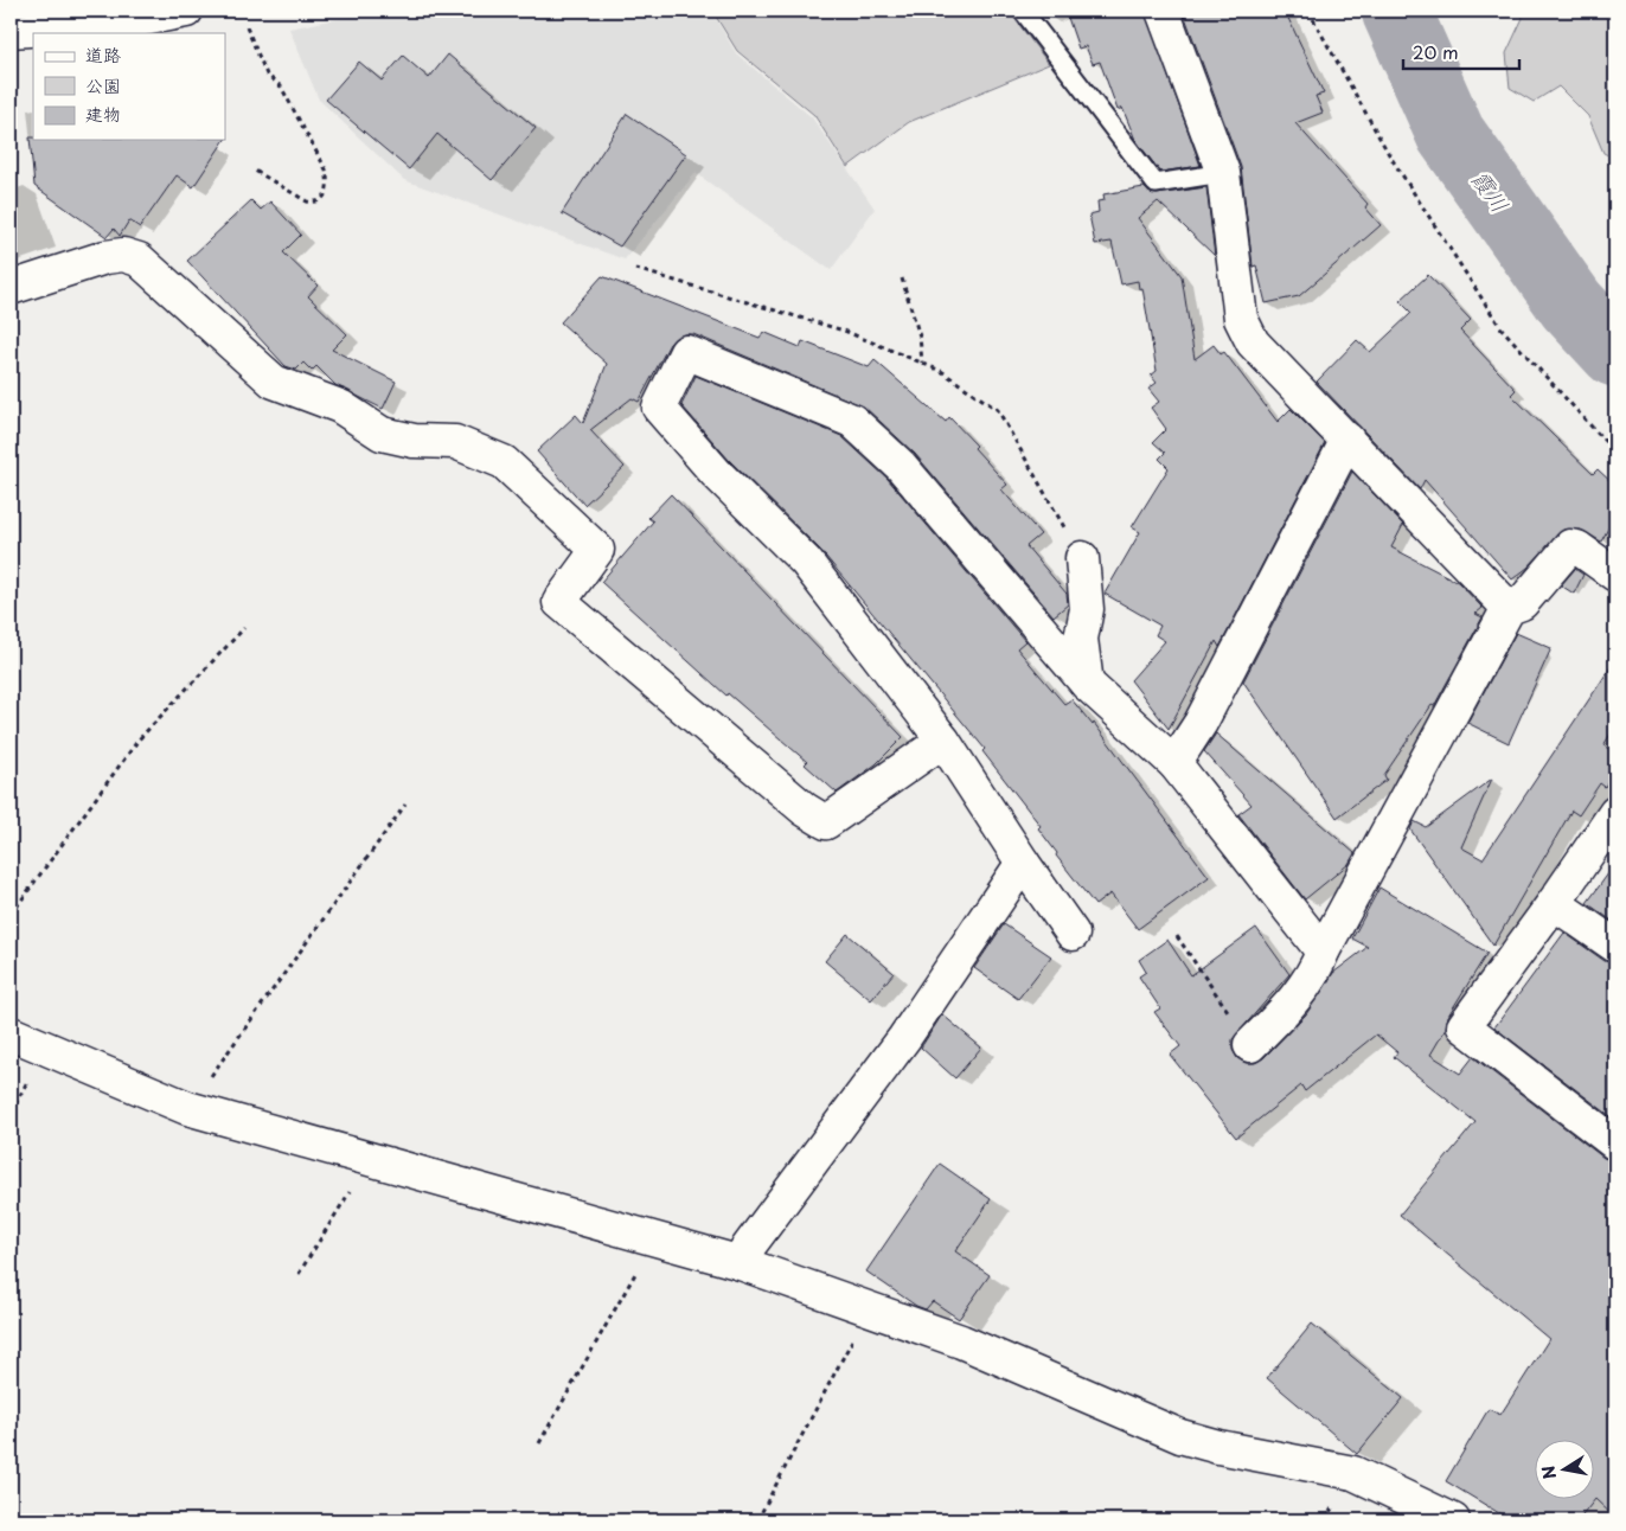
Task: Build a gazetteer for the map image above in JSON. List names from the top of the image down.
{
  "water": ["霞川"],
  "legend": ["道路", "公園", "建物"],
  "scale_bar": "20 m",
  "north": "left"
}
